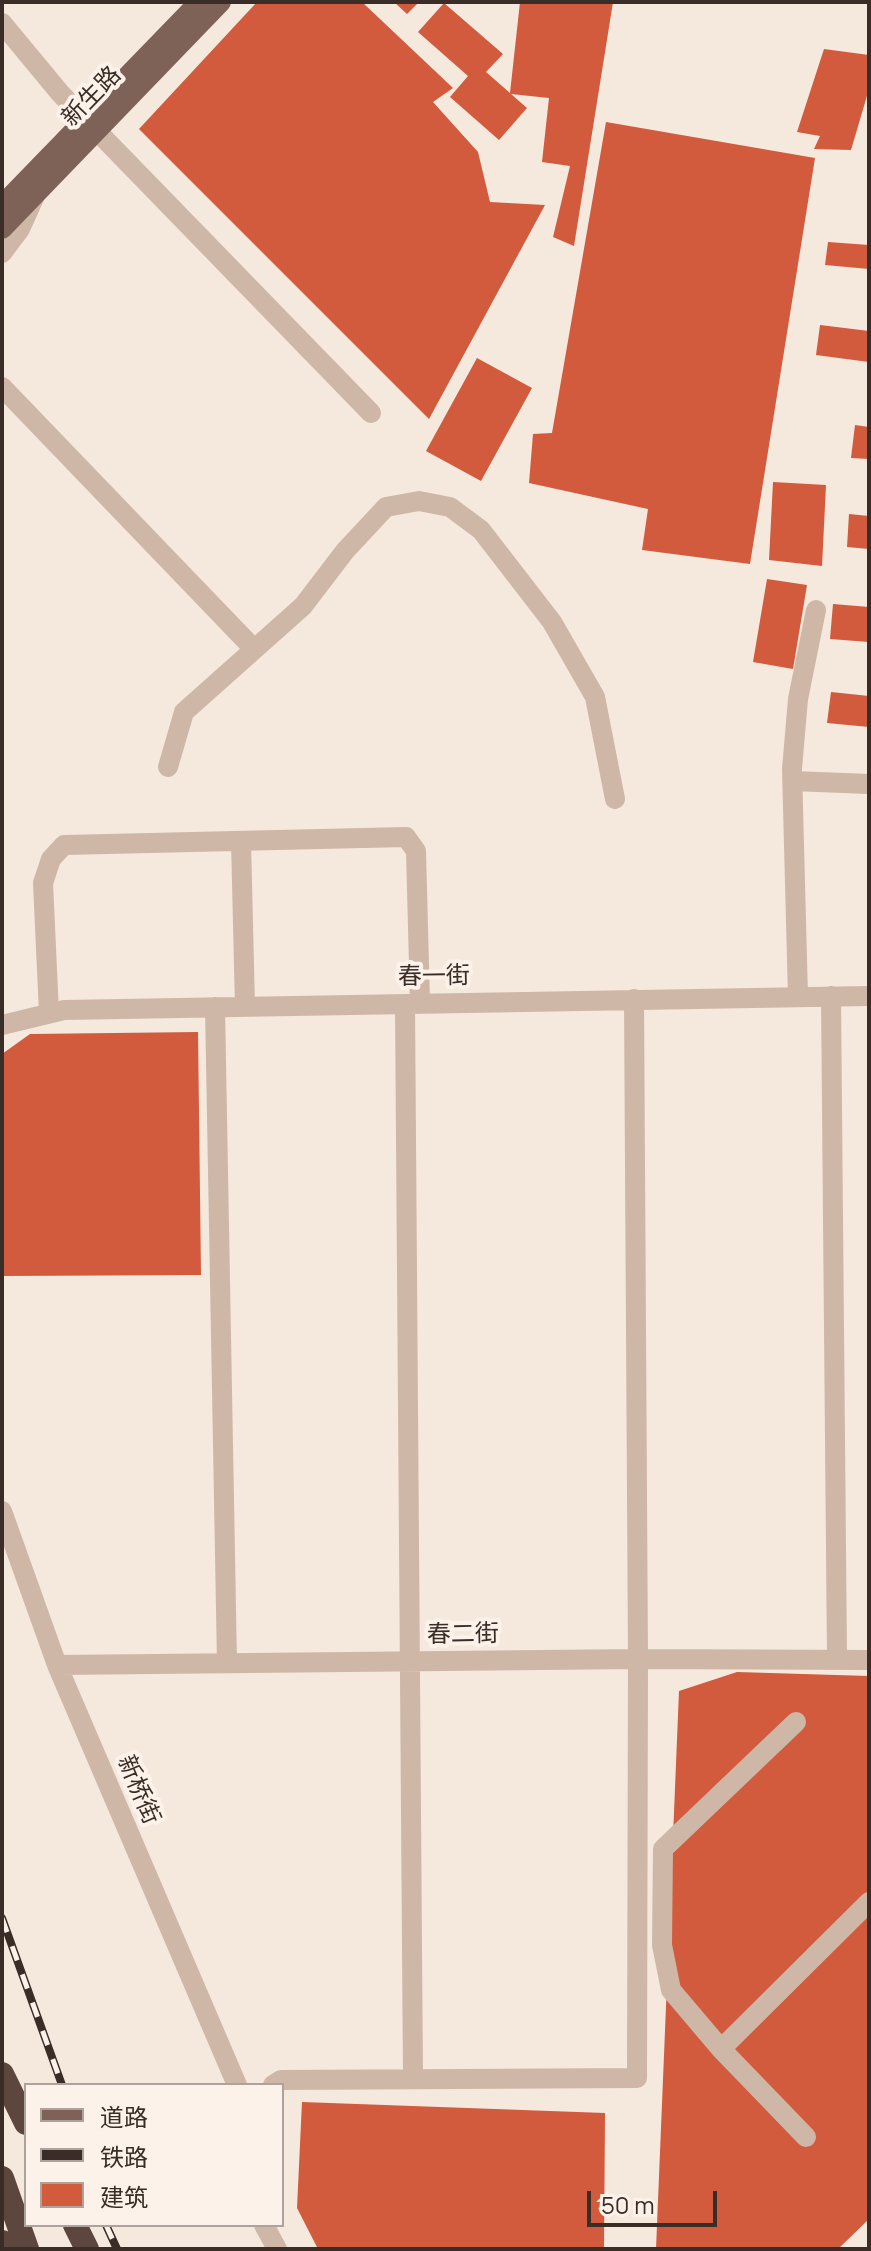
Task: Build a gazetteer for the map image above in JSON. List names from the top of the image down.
{
  "streets": {
    "main road": ["新生路"],
    "street": ["春一街", "春二街", "新桥街"]
  },
  "crossings": [
    ["春二街", "新桥街"]
  ],
  "legend": ["道路", "铁路", "建筑"],
  "scale_bar": "50 m"
}
